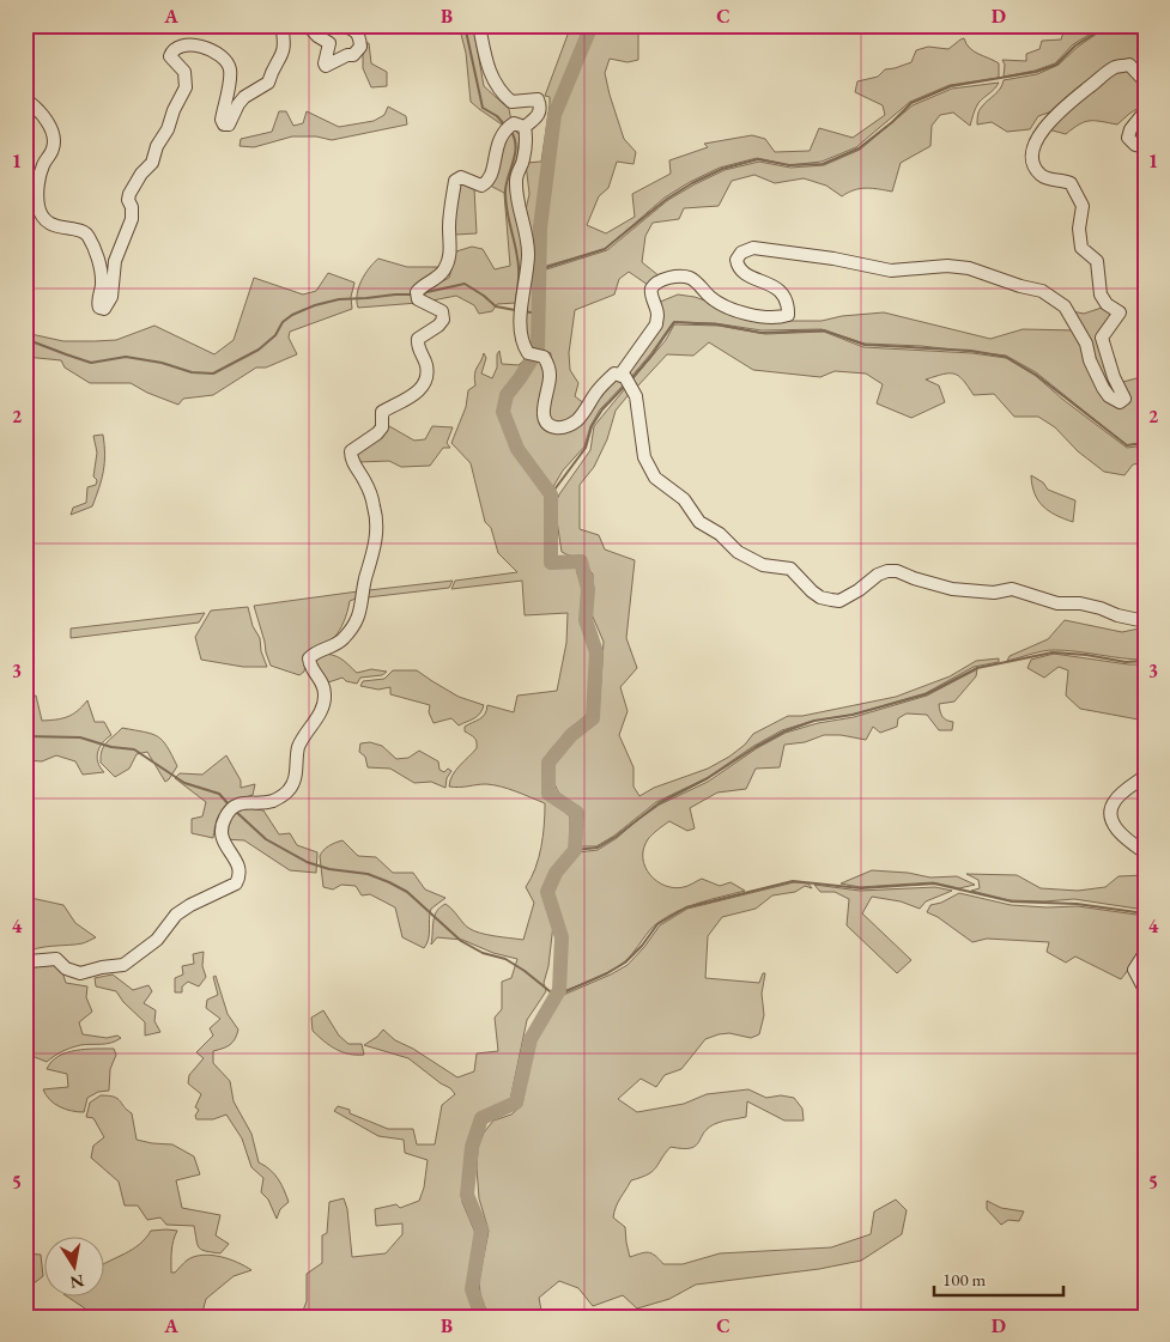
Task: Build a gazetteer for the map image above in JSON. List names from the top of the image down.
{
  "scale_bar": "100 m",
  "north": "bottom",
  "grid": {
    "columns": [
      "A",
      "B",
      "C",
      "D"
    ],
    "rows": [
      "1",
      "2",
      "3",
      "4",
      "5"
    ]
  }
}
